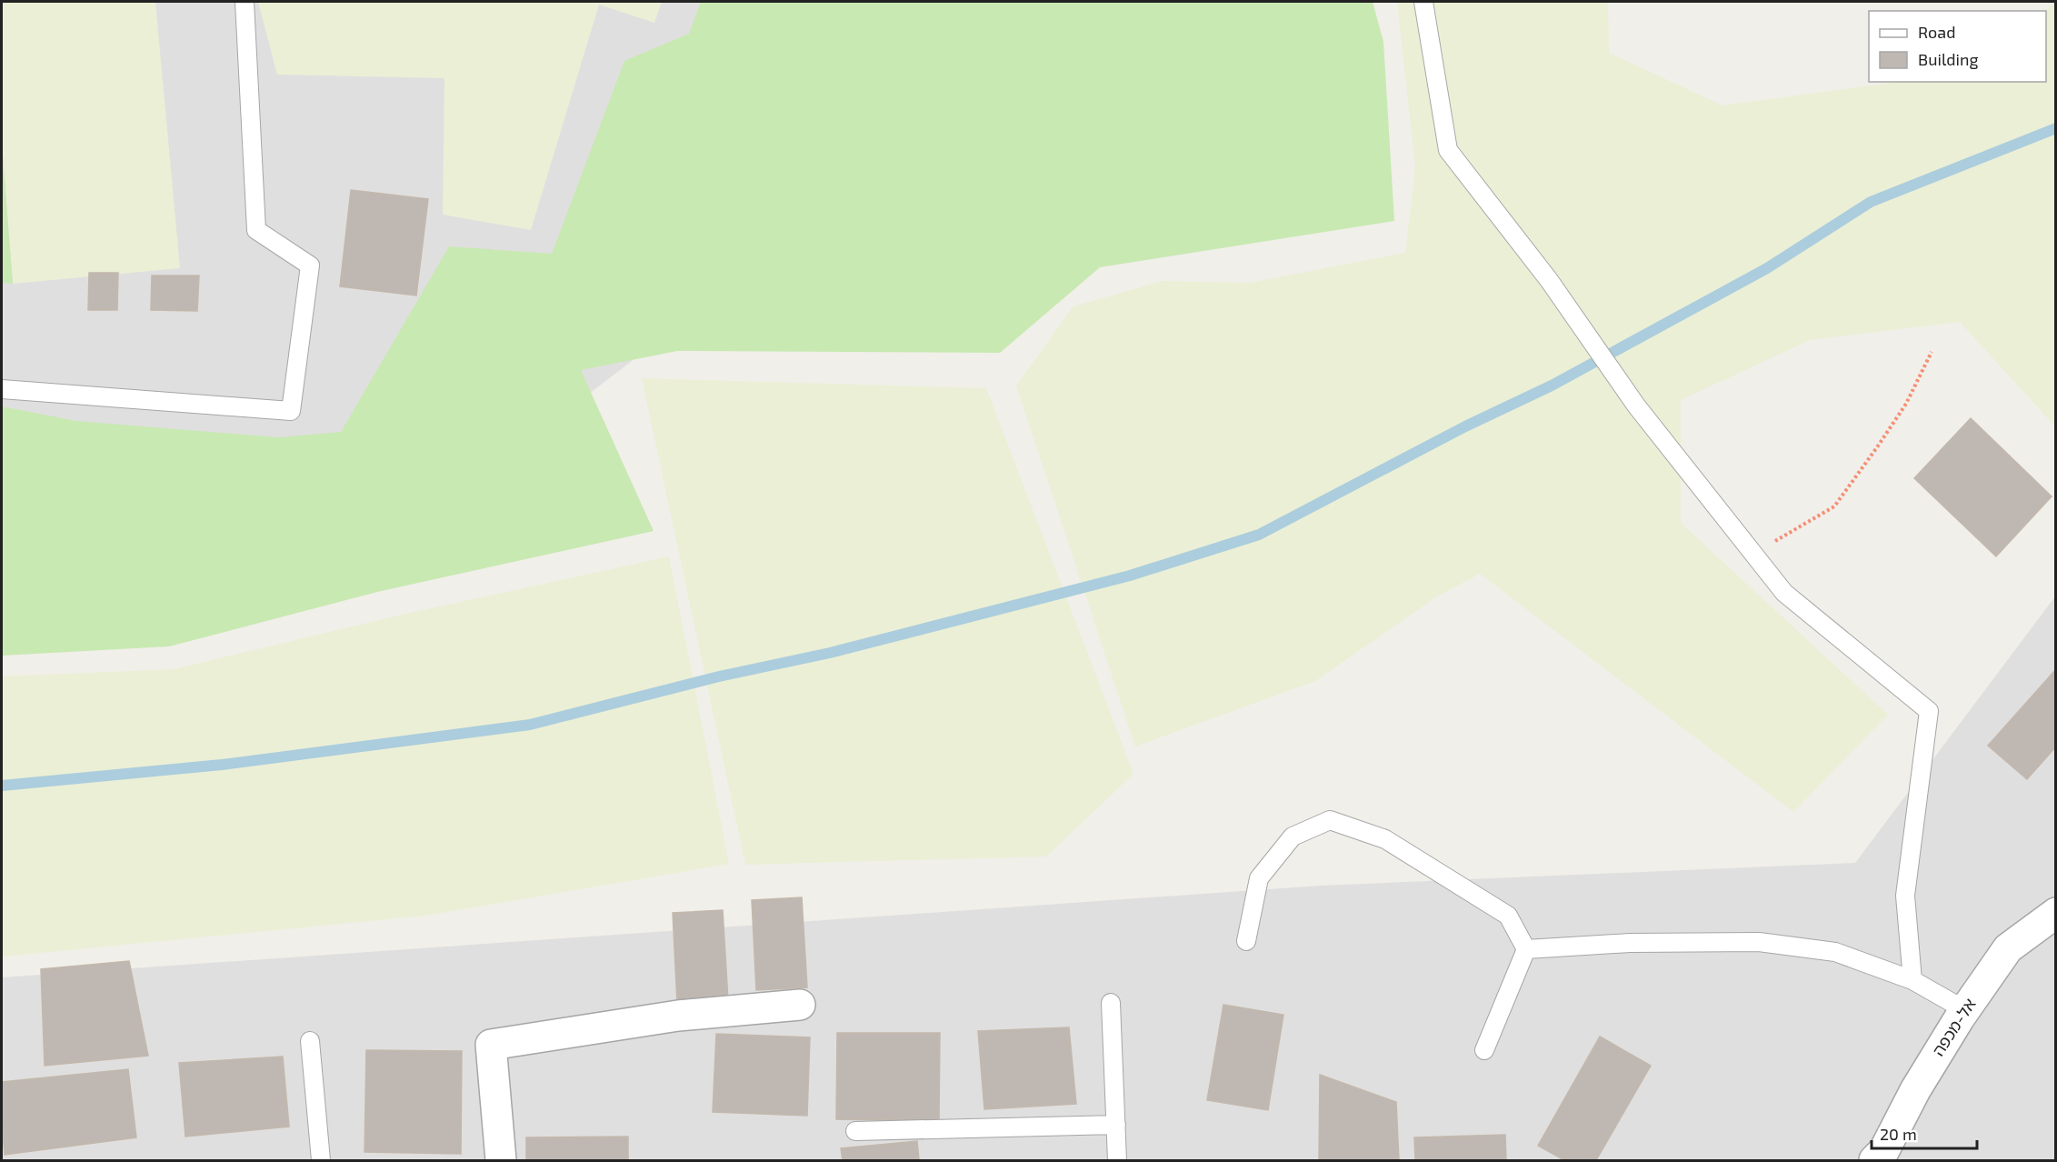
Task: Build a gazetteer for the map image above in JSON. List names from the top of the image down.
{
  "streets": {
    "street": ["אל-מכפה"]
  },
  "legend": ["Road", "Building"],
  "scale_bar": "20 m"
}
